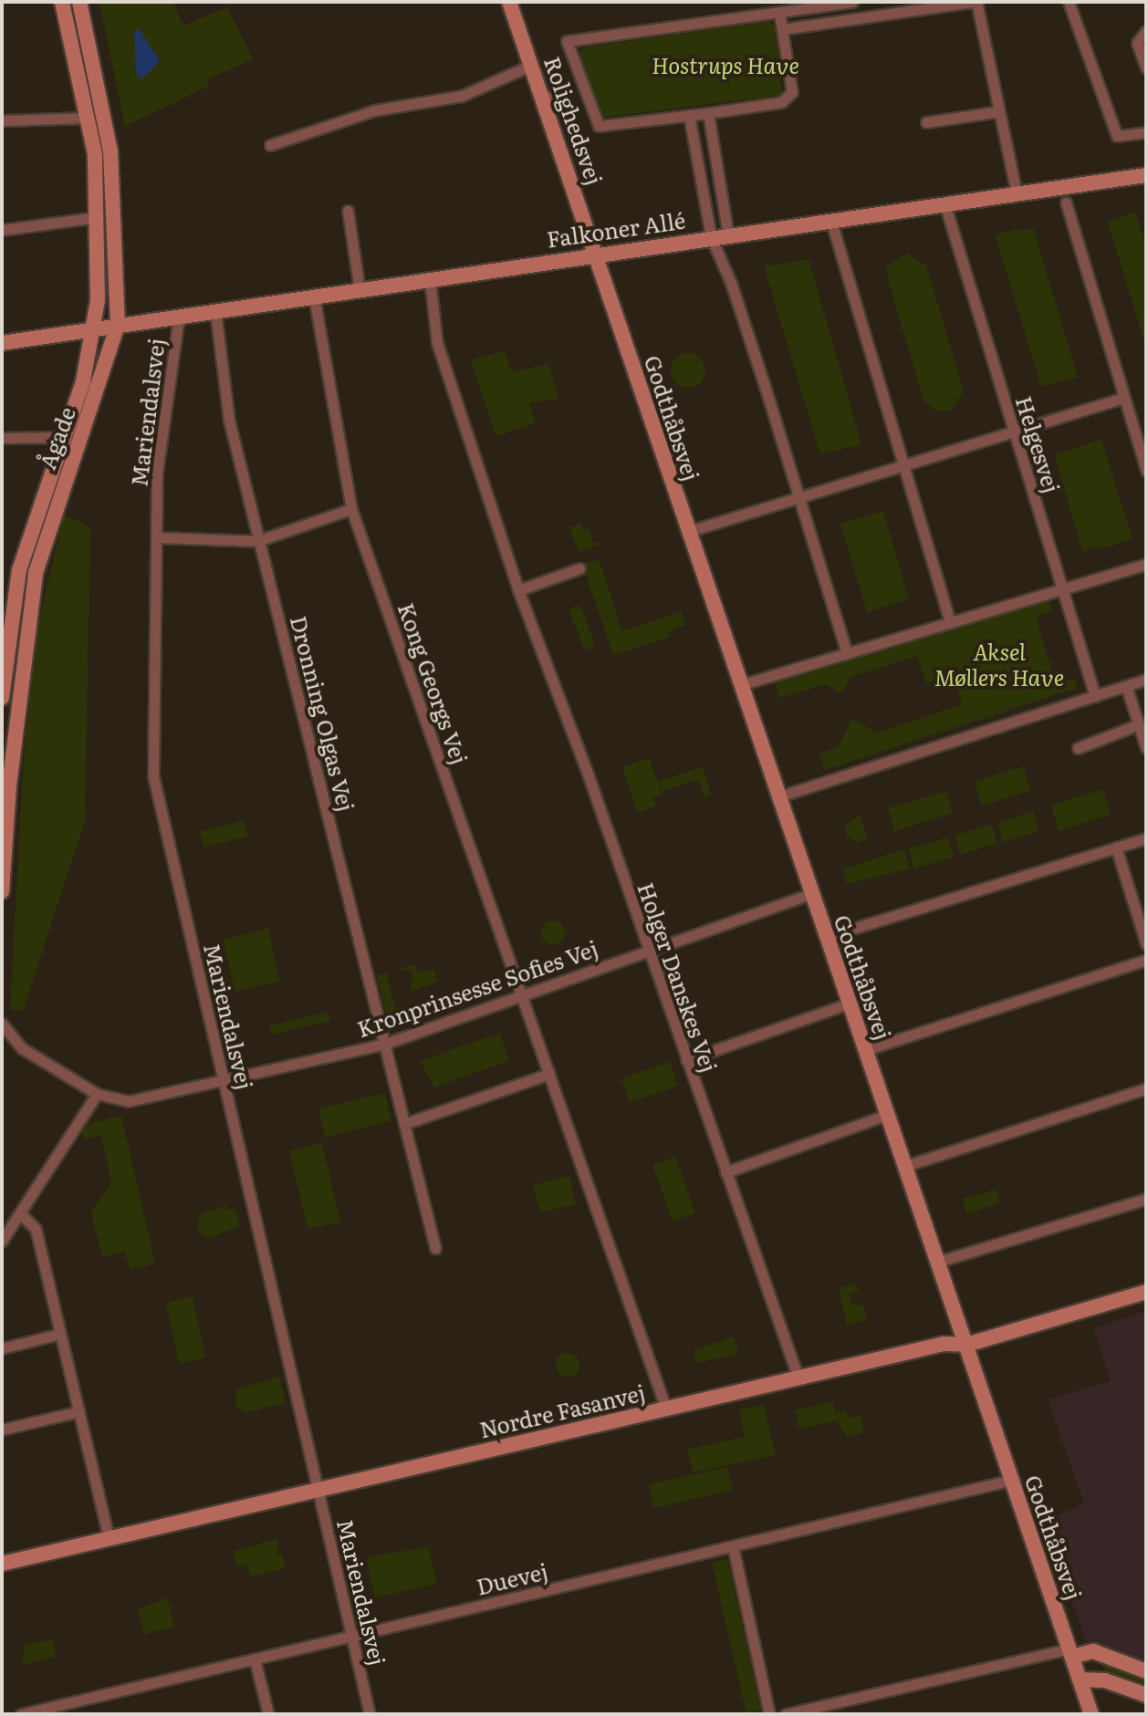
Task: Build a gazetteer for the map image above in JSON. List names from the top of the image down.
{
  "streets": {
    "street": [
      "Rolighedsvej",
      "Falkoner Allé",
      "Mariendalsvej",
      "Godthåbsvej",
      "Ågade",
      "Helgesvej",
      "Kong Georgs Vej",
      "Dronning Olgas Vej",
      "Holger Danskes Vej",
      "Kronprinsesse Sofies Vej",
      "Nordre Fasanvej",
      "Duevej"
    ]
  },
  "crossings": [
    ["Rolighedsvej", "Falkoner Allé"],
    ["Rolighedsvej", "Godthåbsvej"],
    ["Falkoner Allé", "Mariendalsvej"],
    ["Falkoner Allé", "Godthåbsvej"],
    ["Falkoner Allé", "Ågade"],
    ["Falkoner Allé", "Helgesvej"],
    ["Falkoner Allé", "Kong Georgs Vej"],
    ["Falkoner Allé", "Dronning Olgas Vej"],
    ["Falkoner Allé", "Holger Danskes Vej"],
    ["Mariendalsvej", "Kronprinsesse Sofies Vej"],
    ["Mariendalsvej", "Nordre Fasanvej"],
    ["Mariendalsvej", "Duevej"],
    ["Godthåbsvej", "Kronprinsesse Sofies Vej"],
    ["Godthåbsvej", "Nordre Fasanvej"],
    ["Godthåbsvej", "Duevej"],
    ["Kong Georgs Vej", "Kronprinsesse Sofies Vej"],
    ["Kong Georgs Vej", "Nordre Fasanvej"],
    ["Dronning Olgas Vej", "Kronprinsesse Sofies Vej"],
    ["Holger Danskes Vej", "Kronprinsesse Sofies Vej"],
    ["Holger Danskes Vej", "Nordre Fasanvej"]
  ],
  "parks": ["Hostrups Have", "Aksel Møllers Have"]
}
